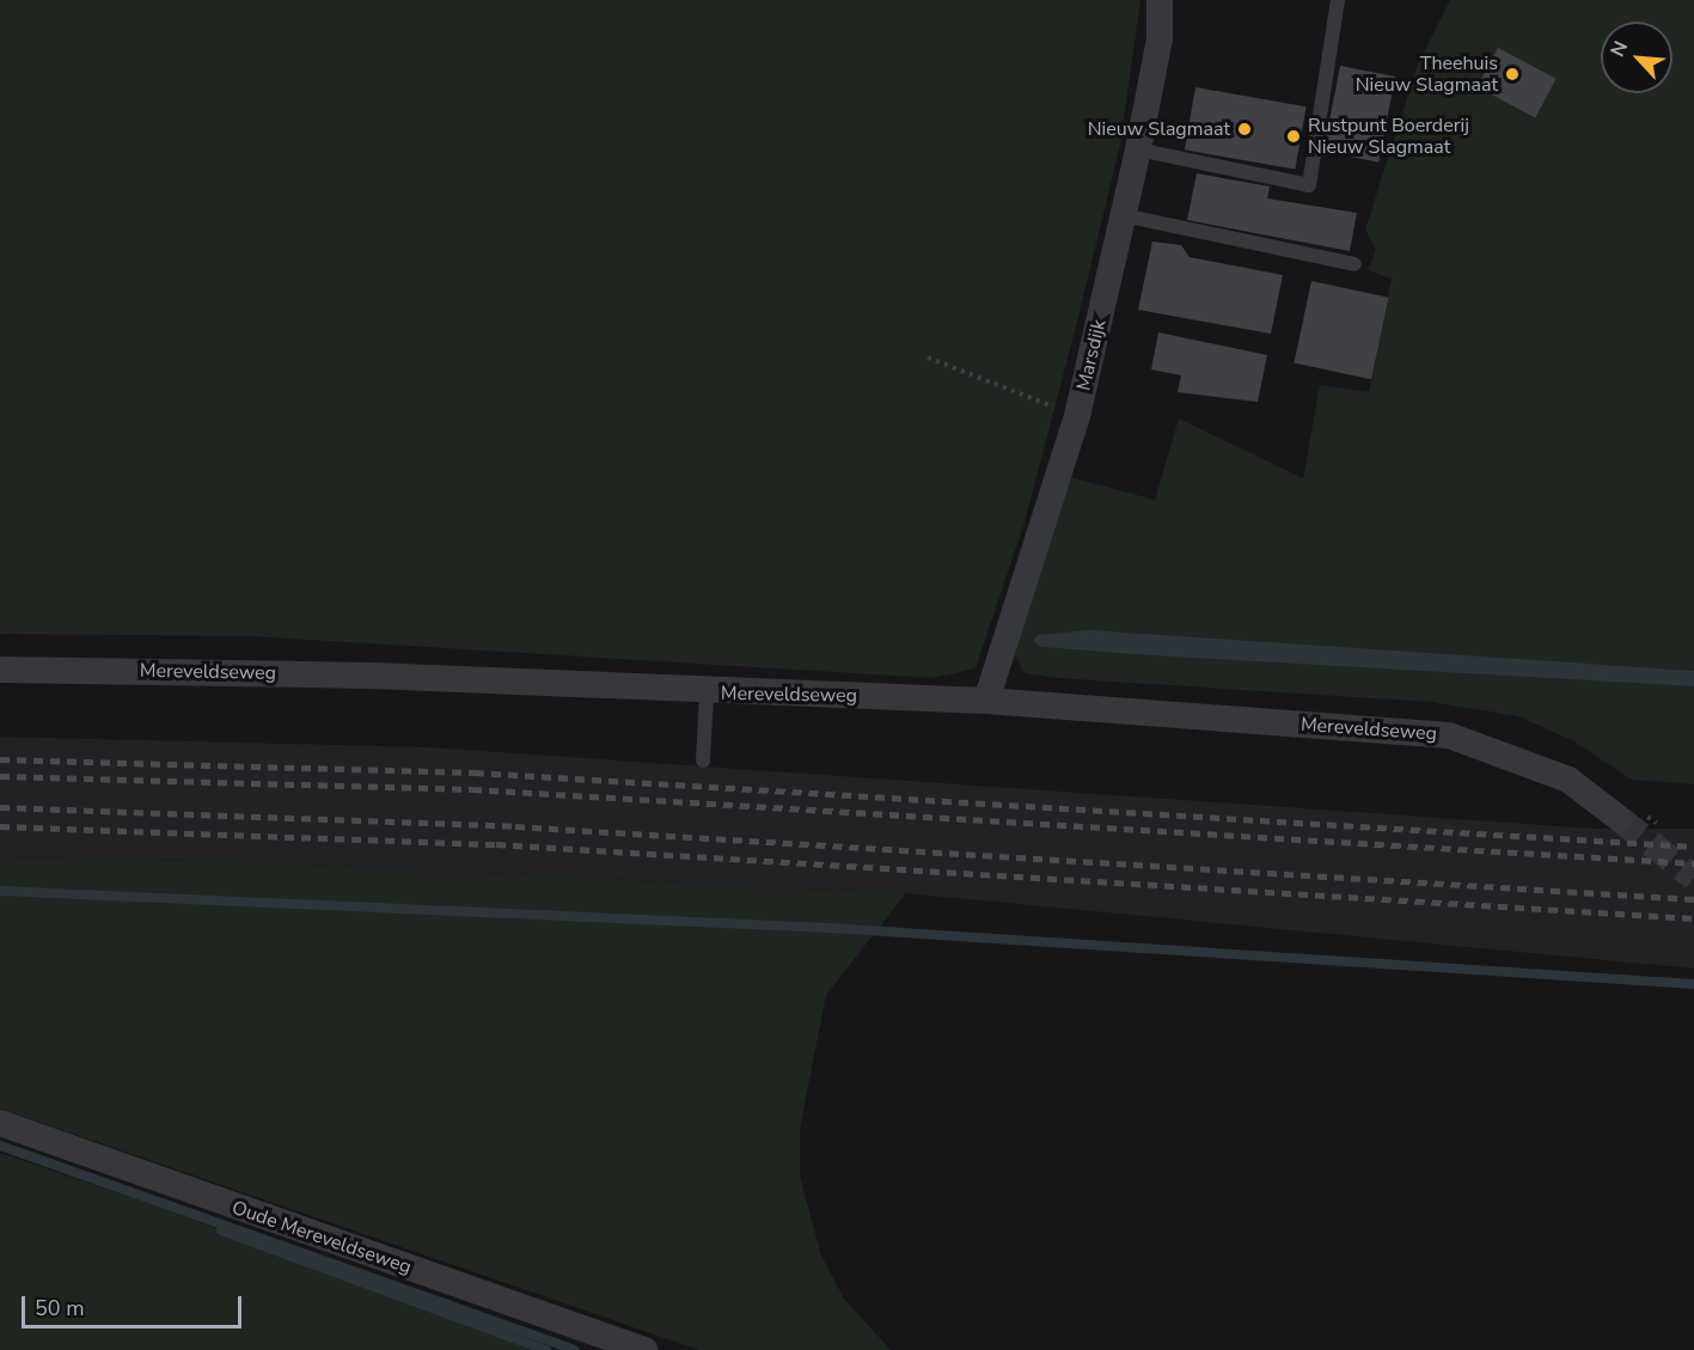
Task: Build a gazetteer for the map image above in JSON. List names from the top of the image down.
{
  "streets": {
    "street": ["Marsdijk", "Mereveldseweg", "Oude Mereveldseweg"]
  },
  "crossings": [
    ["Marsdijk", "Mereveldseweg"]
  ],
  "places": ["Theehuis Nieuw Slagmaat", "Nieuw Slagmaat", "Rustpunt Boerderij Nieuw Slagmaat"],
  "scale_bar": "50 m",
  "north": "top left"
}
